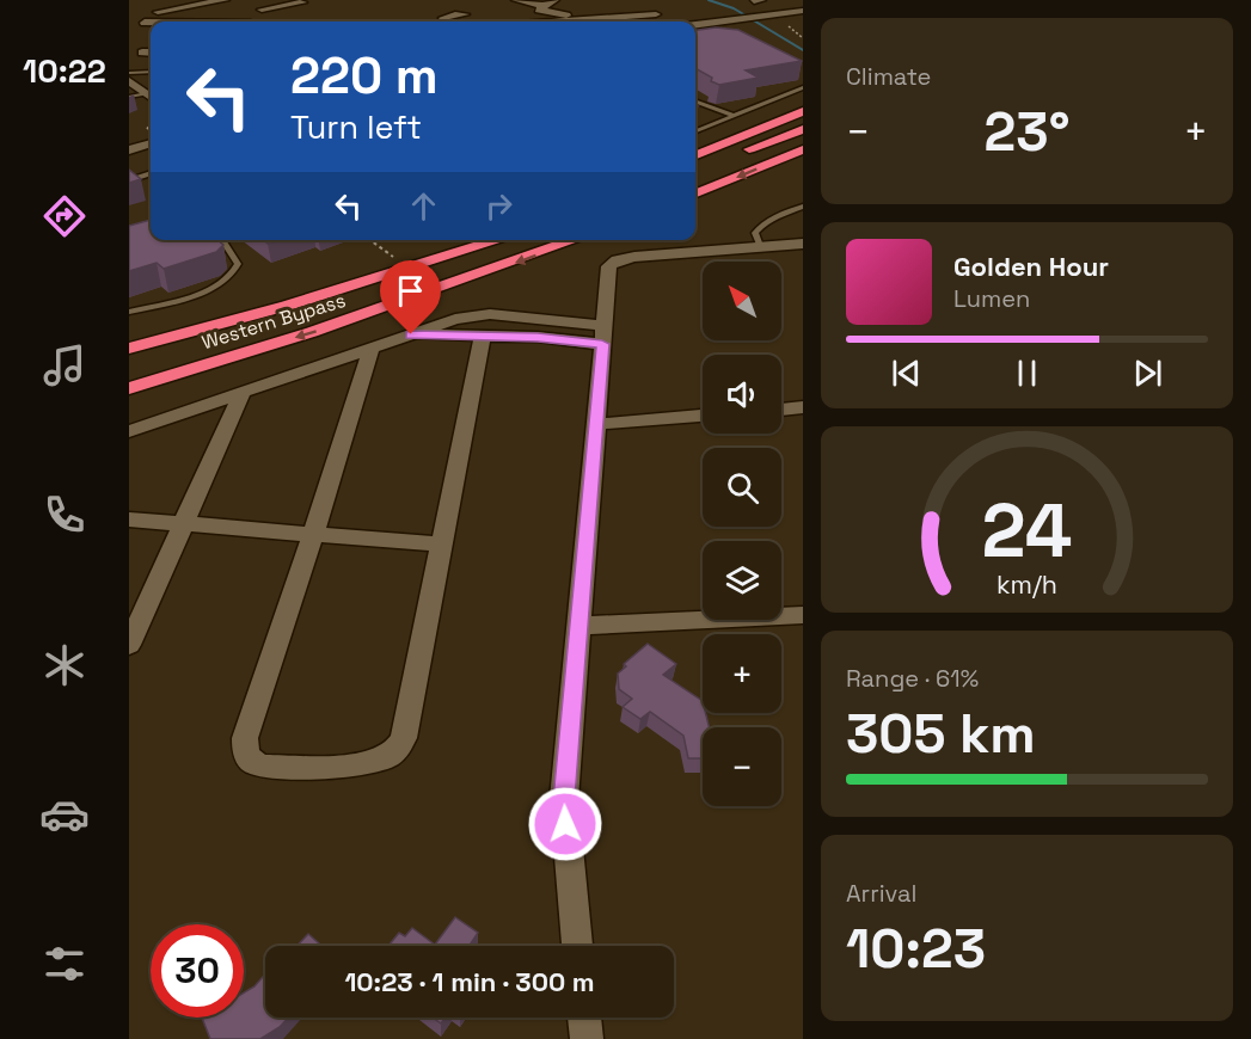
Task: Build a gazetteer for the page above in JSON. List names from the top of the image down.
{
  "streets": {
    "highway": ["Western Bypass"]
  },
  "north": "top left",
  "page": {
    "tabs": "10:22",
    "tile": [
      "Climate",
      ["Range · 61%", "305 km"],
      ["Arrival", "10:23"]
    ],
    "turn": ["220 m", "Turn left"],
    "heat": ["−", "23°", "+"],
    "song": ["Golden Hour", "Lumen"],
    "map_buttons": ["+", "−"],
    "limit": "30",
    "trip": "10:23 · 1 min · 300 m",
    "gauge": ["24", "km/h"]
  }
}
